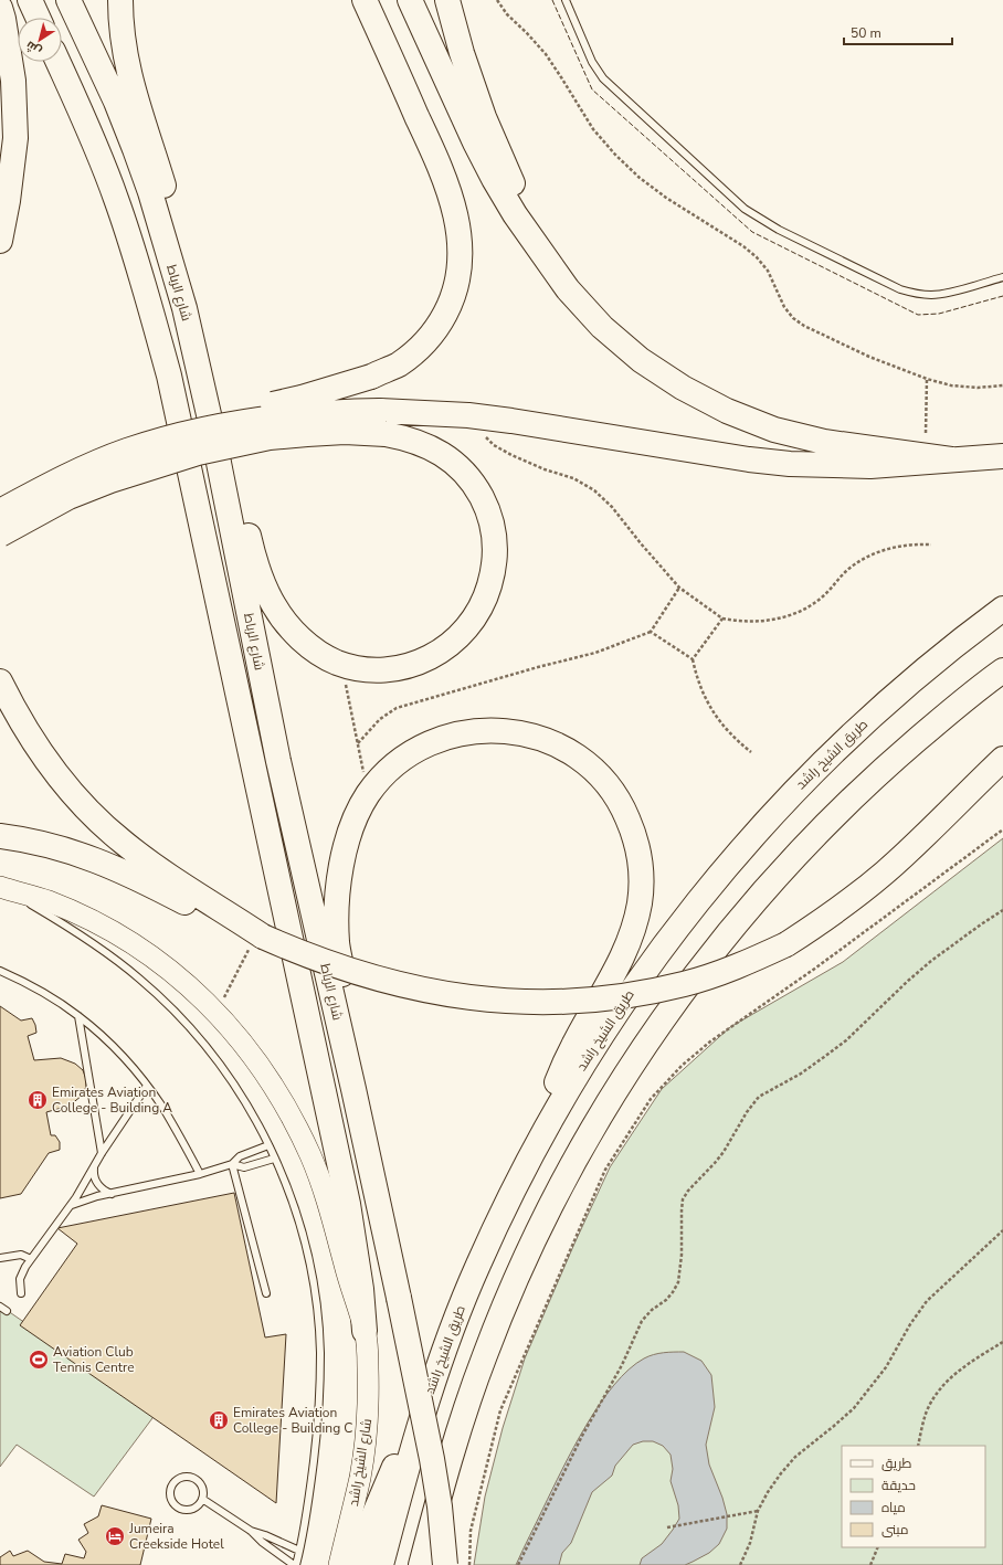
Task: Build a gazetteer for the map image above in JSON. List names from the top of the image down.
{
  "streets": {
    "highway": ["شارع الرباط", "طريق الشيخ راشد"],
    "main road": ["شارع الشيخ راشد"]
  },
  "crossings": [
    ["شارع الرباط", "شارع الشيخ راشد"]
  ],
  "places": {
    "building": ["Emirates Aviation College - Building A", "Emirates Aviation College - Building C"],
    "sports": ["Aviation Club Tennis Centre"],
    "hotel": ["Jumeira Creekside Hotel"]
  },
  "legend": [
    "طريق",
    "حديقة",
    "مياه",
    "مبنى"
  ],
  "scale_bar": "50 m",
  "north": "bottom left"
}
